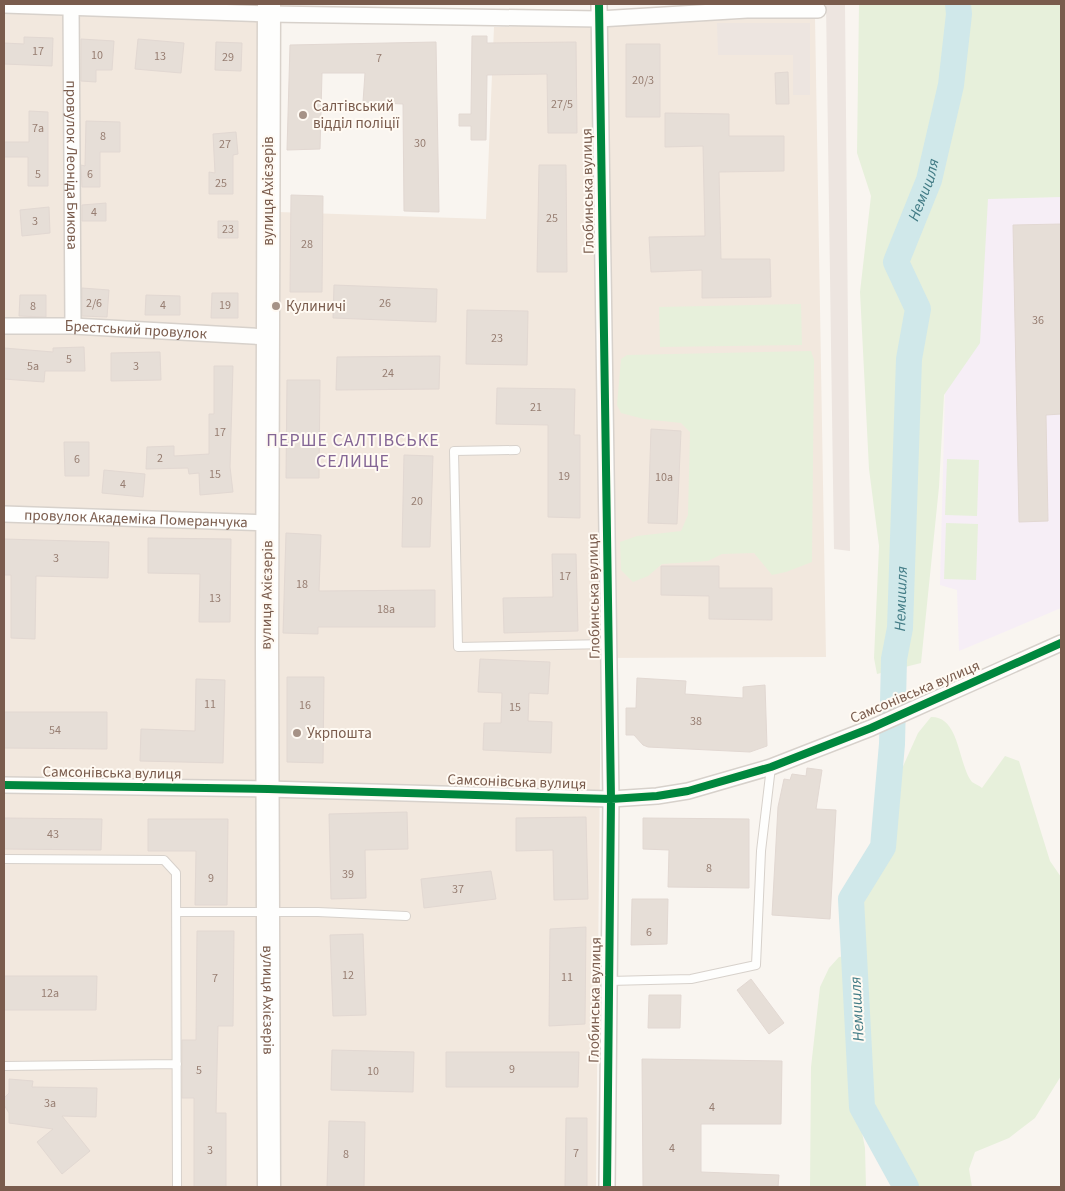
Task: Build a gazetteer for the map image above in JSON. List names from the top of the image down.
{
  "streets": {
    "main road": ["вулиця Ахієзерів"],
    "street": [
      "провулок Леоніда Бикова",
      "Глобинська вулиця",
      "Брестський провулок",
      "провулок Академіка Померанчука",
      "Самсонівська вулиця"
    ]
  },
  "crossings": [
    ["провулок Леоніда Бикова", "Брестський провулок"],
    ["вулиця Ахієзерів", "Брестський провулок"],
    ["вулиця Ахієзерів", "провулок Академіка Померанчука"],
    ["вулиця Ахієзерів", "Самсонівська вулиця"],
    ["Глобинська вулиця", "Самсонівська вулиця"]
  ],
  "districts": ["ПЕРШЕ САЛТІВСЬКЕ СЕЛИЩЕ"],
  "water": ["Немишля"],
  "places": ["Салтівський відділ поліції", "Кулиничі", "Укрпошта"],
  "house_numbers": [
    "17",
    "10",
    "13",
    "29",
    "7",
    "20/3",
    "27/5",
    "7а",
    "8",
    "30",
    "27",
    "5",
    "6",
    "25",
    "4",
    "25",
    "3",
    "23",
    "28",
    "2/6",
    "26",
    "4",
    "19",
    "8",
    "36",
    "23",
    "5",
    "5а",
    "3",
    "24",
    "21",
    "17",
    "2",
    "6",
    "15",
    "19",
    "10а",
    "4",
    "20",
    "3",
    "17",
    "18",
    "13",
    "18а",
    "11",
    "16",
    "15",
    "38",
    "54",
    "43",
    "8",
    "39",
    "9",
    "37",
    "6",
    "12",
    "11",
    "7",
    "12а",
    "9",
    "5",
    "10",
    "3а",
    "4",
    "4",
    "3",
    "7",
    "8"
  ]
}
